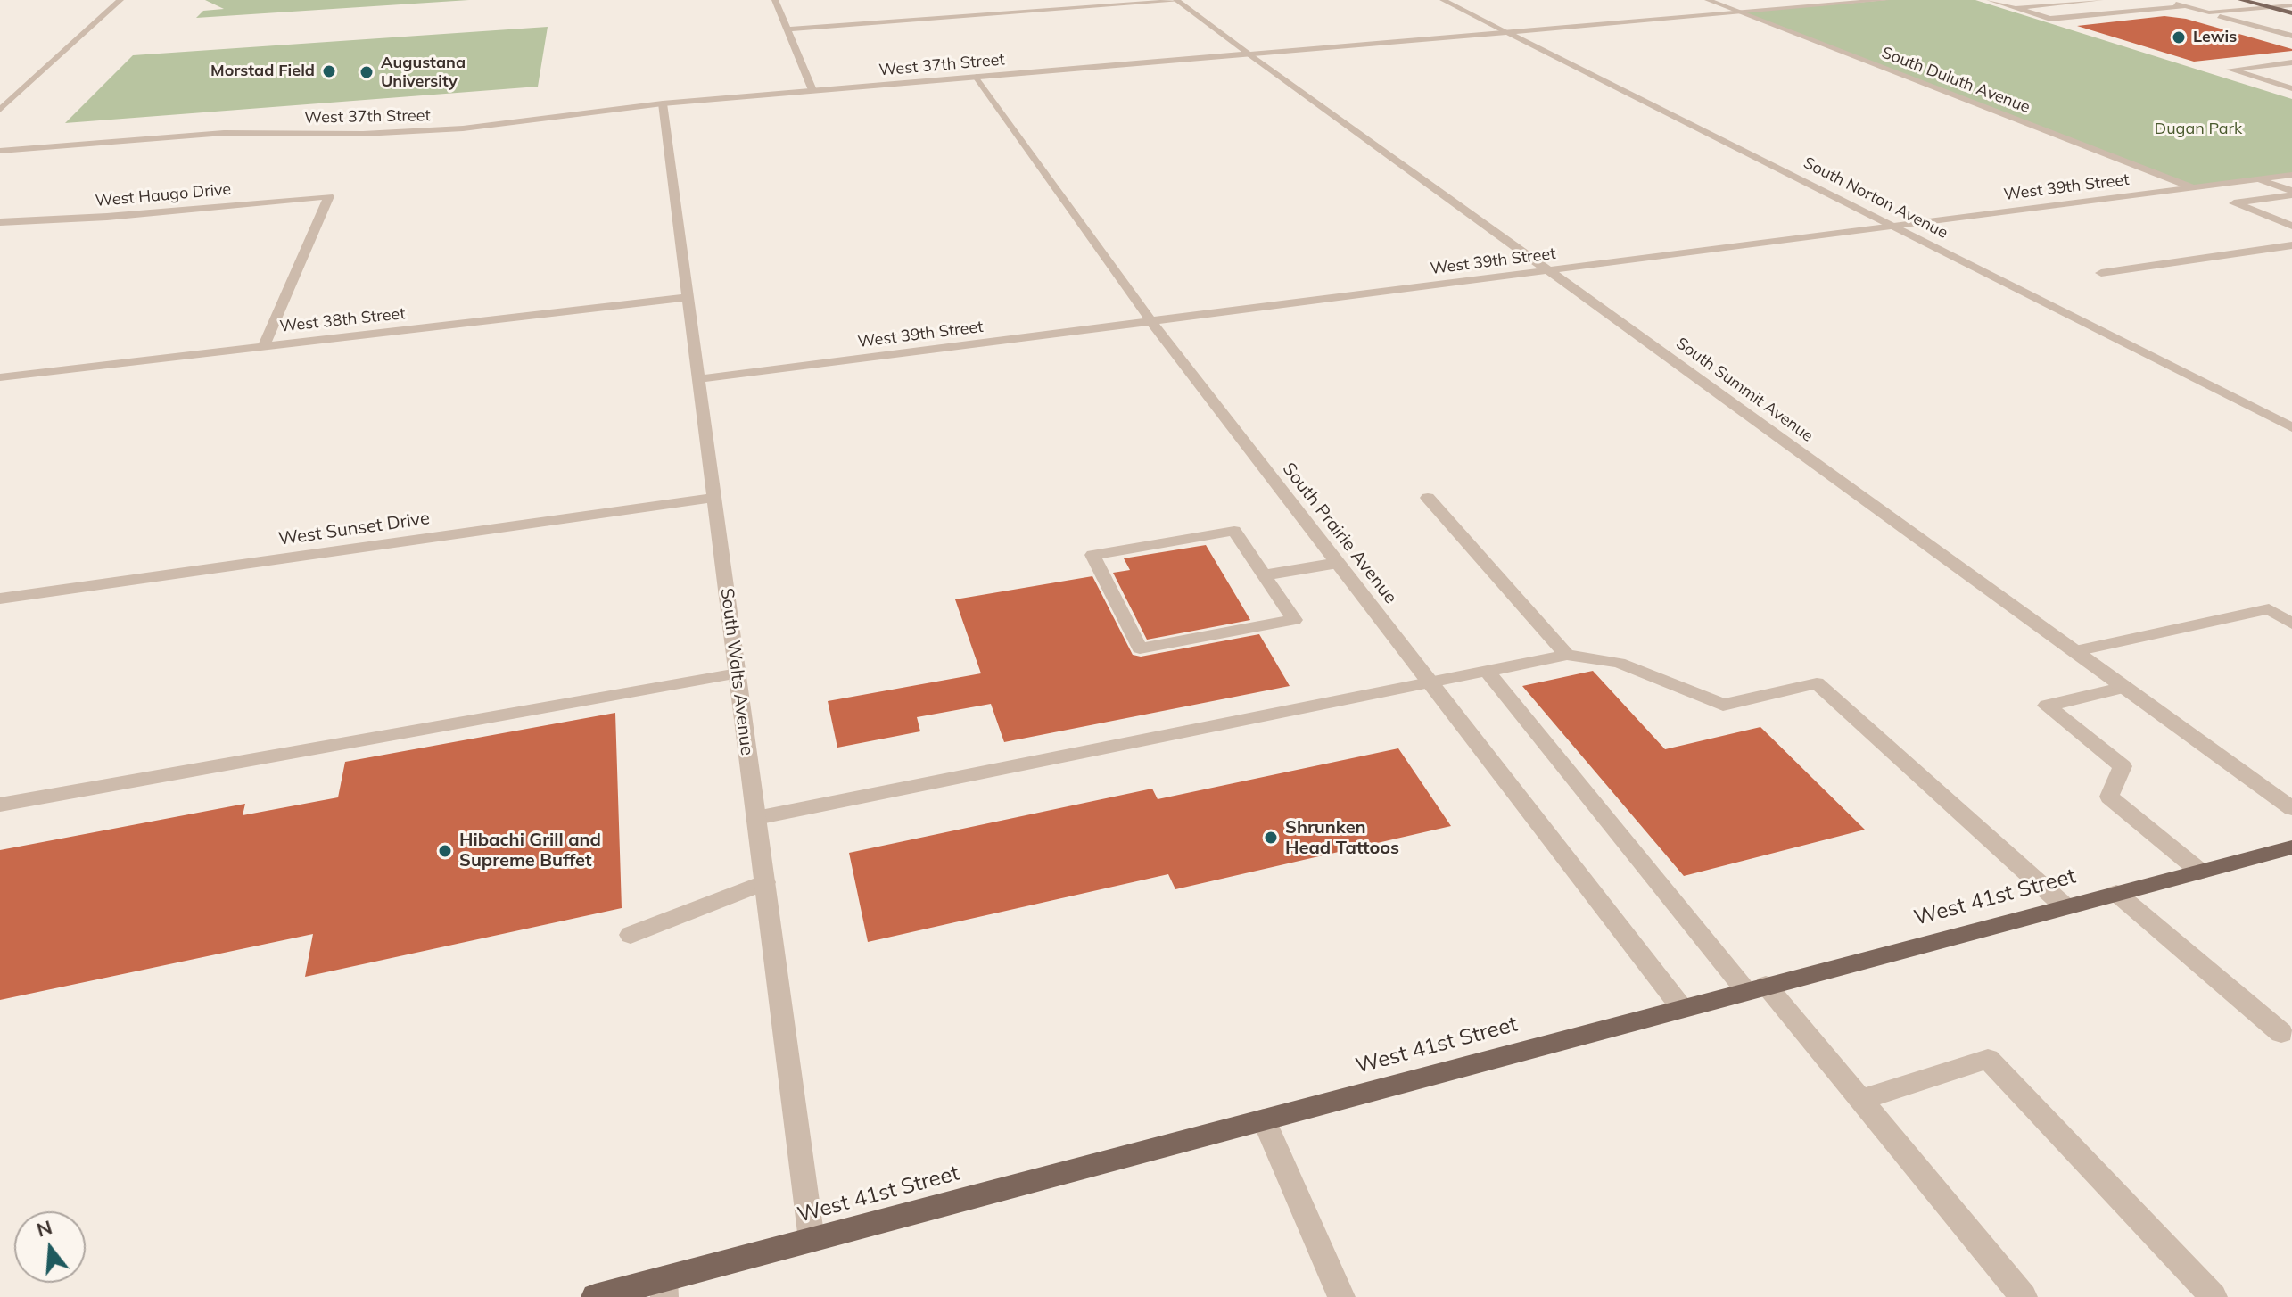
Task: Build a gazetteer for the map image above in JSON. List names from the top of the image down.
{
  "streets": {
    "main road": ["West 41st Street"],
    "street": [
      "West 37th Street",
      "South Duluth Avenue",
      "West 39th Street",
      "West Haugo Drive",
      "South Norton Avenue",
      "West 38th Street",
      "South Summit Avenue",
      "West Sunset Drive",
      "South Prairie Avenue",
      "South Walts Avenue"
    ]
  },
  "crossings": [
    ["West 37th Street", "South Duluth Avenue"],
    ["West 37th Street", "South Norton Avenue"],
    ["West 37th Street", "South Summit Avenue"],
    ["West 37th Street", "South Prairie Avenue"],
    ["West 37th Street", "South Walts Avenue"],
    ["South Duluth Avenue", "West 39th Street"],
    ["West 39th Street", "South Norton Avenue"],
    ["West 39th Street", "South Summit Avenue"],
    ["West 39th Street", "South Prairie Avenue"],
    ["West 39th Street", "South Walts Avenue"],
    ["West Haugo Drive", "West 38th Street"],
    ["West 38th Street", "South Walts Avenue"],
    ["West Sunset Drive", "South Walts Avenue"],
    ["South Prairie Avenue", "West 41st Street"],
    ["South Walts Avenue", "West 41st Street"]
  ],
  "parks": ["Dugan Park"],
  "places": [
    "Lewis",
    "Morstad Field",
    "Augustana University",
    "Shrunken Head Tattoos",
    "Hibachi Grill and Supreme Buffet"
  ],
  "north": "top"
}
